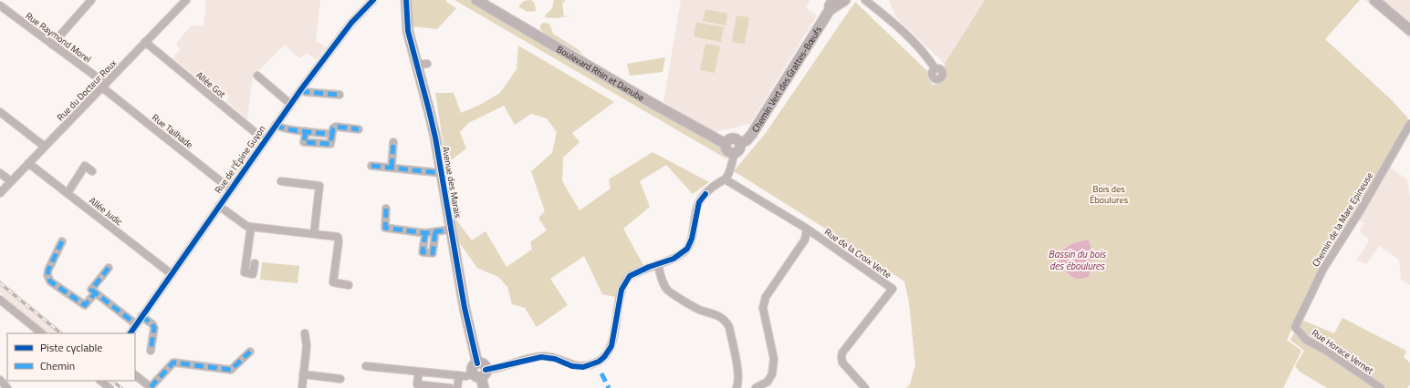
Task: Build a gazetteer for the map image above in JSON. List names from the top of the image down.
{
  "streets": {
    "main road": ["Boulevard Rhin et Danube", "Chemin Vert des Grattes-Bœufs", "Avenue des Marais"],
    "street": [
      "Rue Raymond Morel",
      "Allée Got",
      "Rue du Docteur Roux",
      "Rue Tailhade",
      "Rue de l'Épine Guyon",
      "Allée Judic",
      "Chemin de la Mare Epineuse",
      "Rue de la Croix Verte",
      "Rue Horace Vernet"
    ]
  },
  "crossings": [
    ["Rue Raymond Morel", "Rue du Docteur Roux"],
    ["Rue Raymond Morel", "Rue Tailhade"],
    ["Boulevard Rhin et Danube", "Chemin Vert des Grattes-Bœufs"],
    ["Allée Got", "Rue du Docteur Roux"],
    ["Allée Got", "Rue de l'Épine Guyon"],
    ["Rue du Docteur Roux", "Rue Tailhade"],
    ["Rue du Docteur Roux", "Allée Judic"],
    ["Rue Tailhade", "Rue de l'Épine Guyon"],
    ["Rue de l'Épine Guyon", "Allée Judic"],
    ["Chemin de la Mare Epineuse", "Rue Horace Vernet"]
  ],
  "water": ["Bassin du bois des éboulures"],
  "parks": ["Bois des Éboulures"],
  "legend": ["Piste cyclable", "Chemin"]
}
